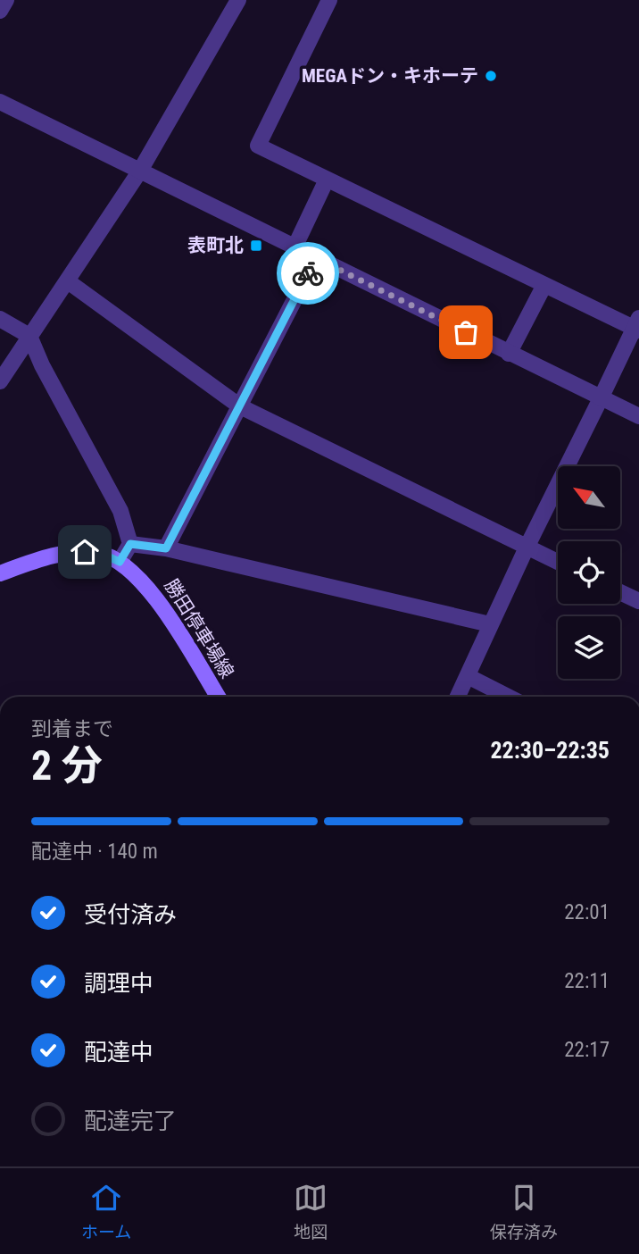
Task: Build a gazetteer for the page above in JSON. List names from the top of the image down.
{
  "streets": {
    "main road": ["勝田停車場線"]
  },
  "places": {
    "other": ["MEGAドン・キホーテ"],
    "transit": ["表町北"]
  },
  "north": "top left",
  "page": {
    "heading": ["2 分", "到着まで", "22:30–22:35"],
    "bar": "配達中 · 140 m",
    "list": [
      ["受付済み", "22:01"],
      ["調理中", "22:11"],
      ["配達中", "22:17"],
      "配達完了"
    ],
    "tabs": ["ホーム", "地図", "保存済み"]
  }
}
